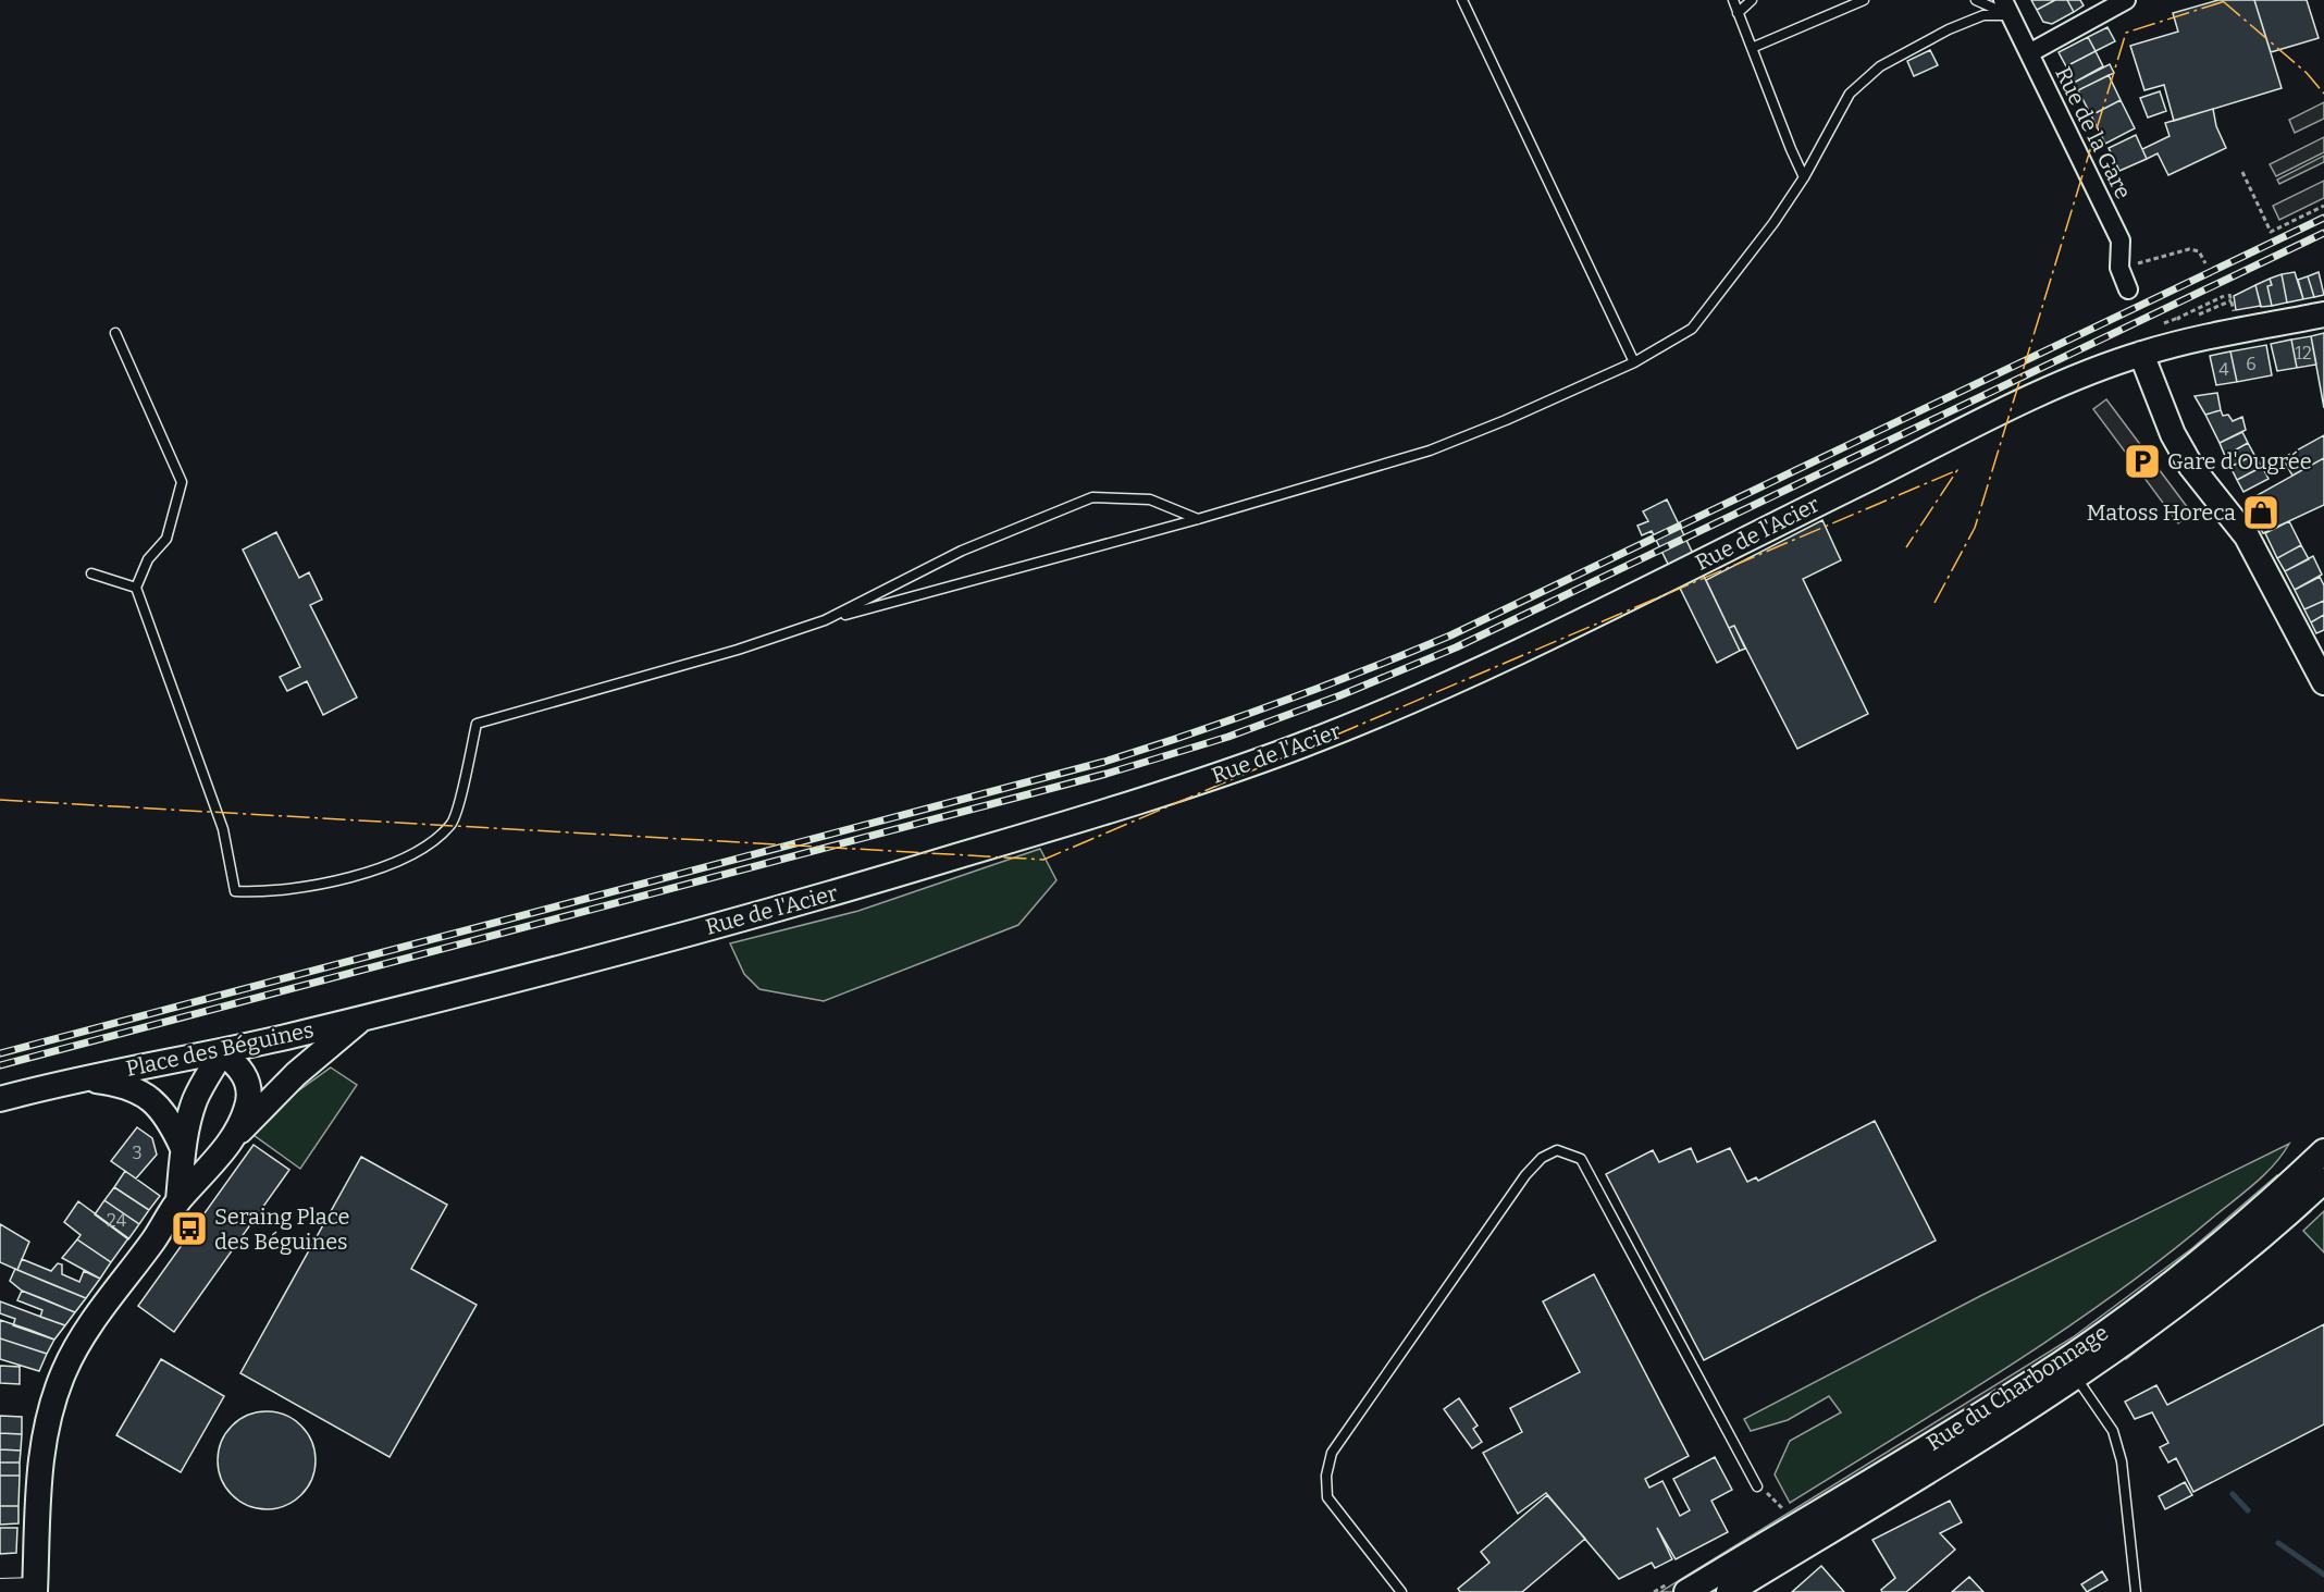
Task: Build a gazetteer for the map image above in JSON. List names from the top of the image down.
{
  "streets": {
    "main road": ["Rue de l'Acier", "Place des Béguines", "Rue du Charbonnage"],
    "street": ["Rue de la Gare"]
  },
  "crossings": [
    ["Rue de l'Acier", "Place des Béguines"]
  ],
  "places": {
    "parking": ["Gare d'Ougrée"],
    "shop": ["Matoss Horeca"],
    "bus stop": ["Seraing Place des Béguines"]
  },
  "house_numbers": [
    "12",
    "6",
    "4",
    "3",
    "24"
  ]
}
